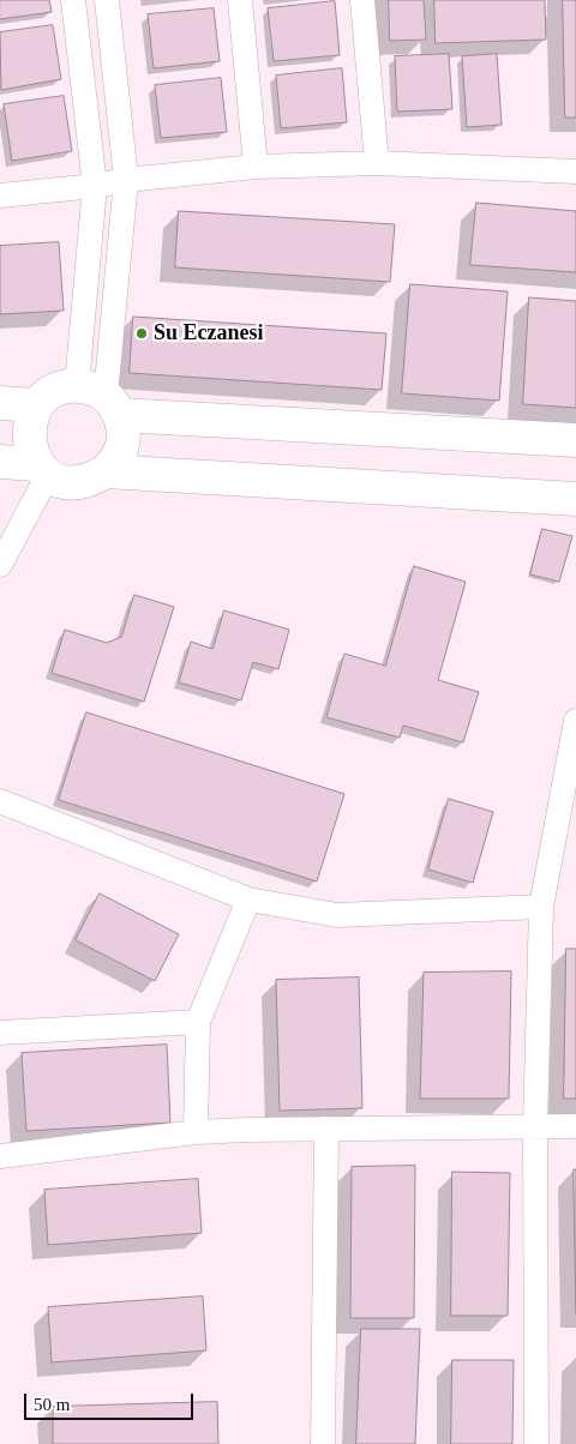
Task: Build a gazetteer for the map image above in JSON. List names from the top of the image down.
{
  "places": ["Su Eczanesi"],
  "scale_bar": "50 m"
}
